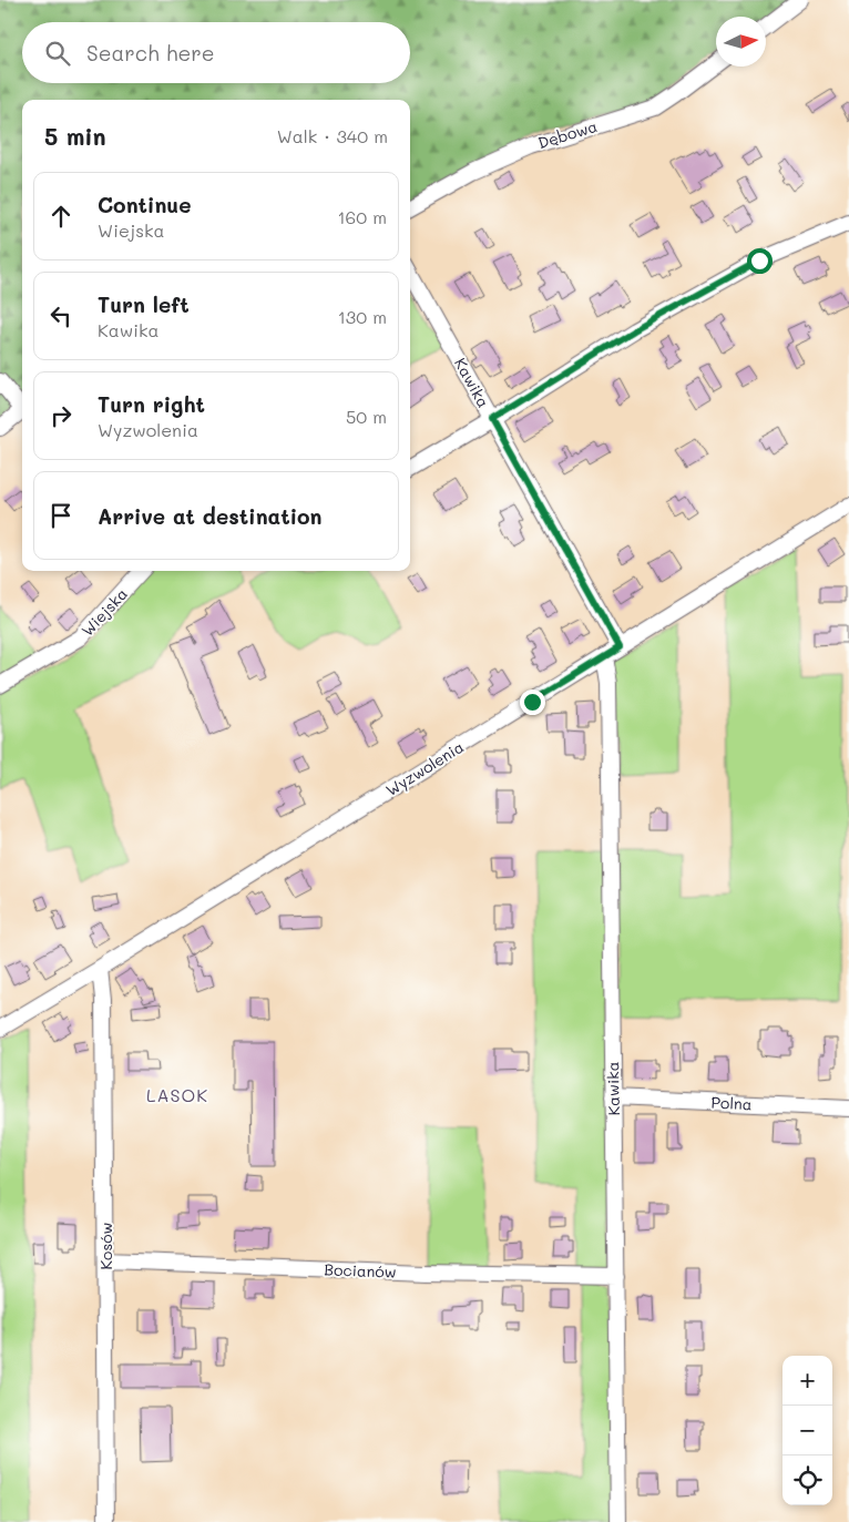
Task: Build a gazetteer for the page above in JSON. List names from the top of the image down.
{
  "streets": {
    "street": [
      "Dębowa",
      "Kawika",
      "Wiejska",
      "Wyzwolenia",
      "Polna",
      "Kosów",
      "Bocianów"
    ]
  },
  "crossings": [
    ["Kawika", "Wyzwolenia"],
    ["Kawika", "Polna"],
    ["Kawika", "Bocianów"],
    ["Wyzwolenia", "Kosów"],
    ["Kosów", "Bocianów"]
  ],
  "districts": ["LASOK"],
  "north": "right",
  "page": {
    "search": "Search here",
    "heading": ["5 min", "Walk · 340 m"],
    "list": [
      ["Continue", "Wiejska", "160 m"],
      ["Turn left", "Kawika", "130 m"],
      ["Turn right", "Wyzwolenia", "50 m"],
      "Arrive at destination"
    ],
    "map_buttons": ["+", "−"]
  }
}
